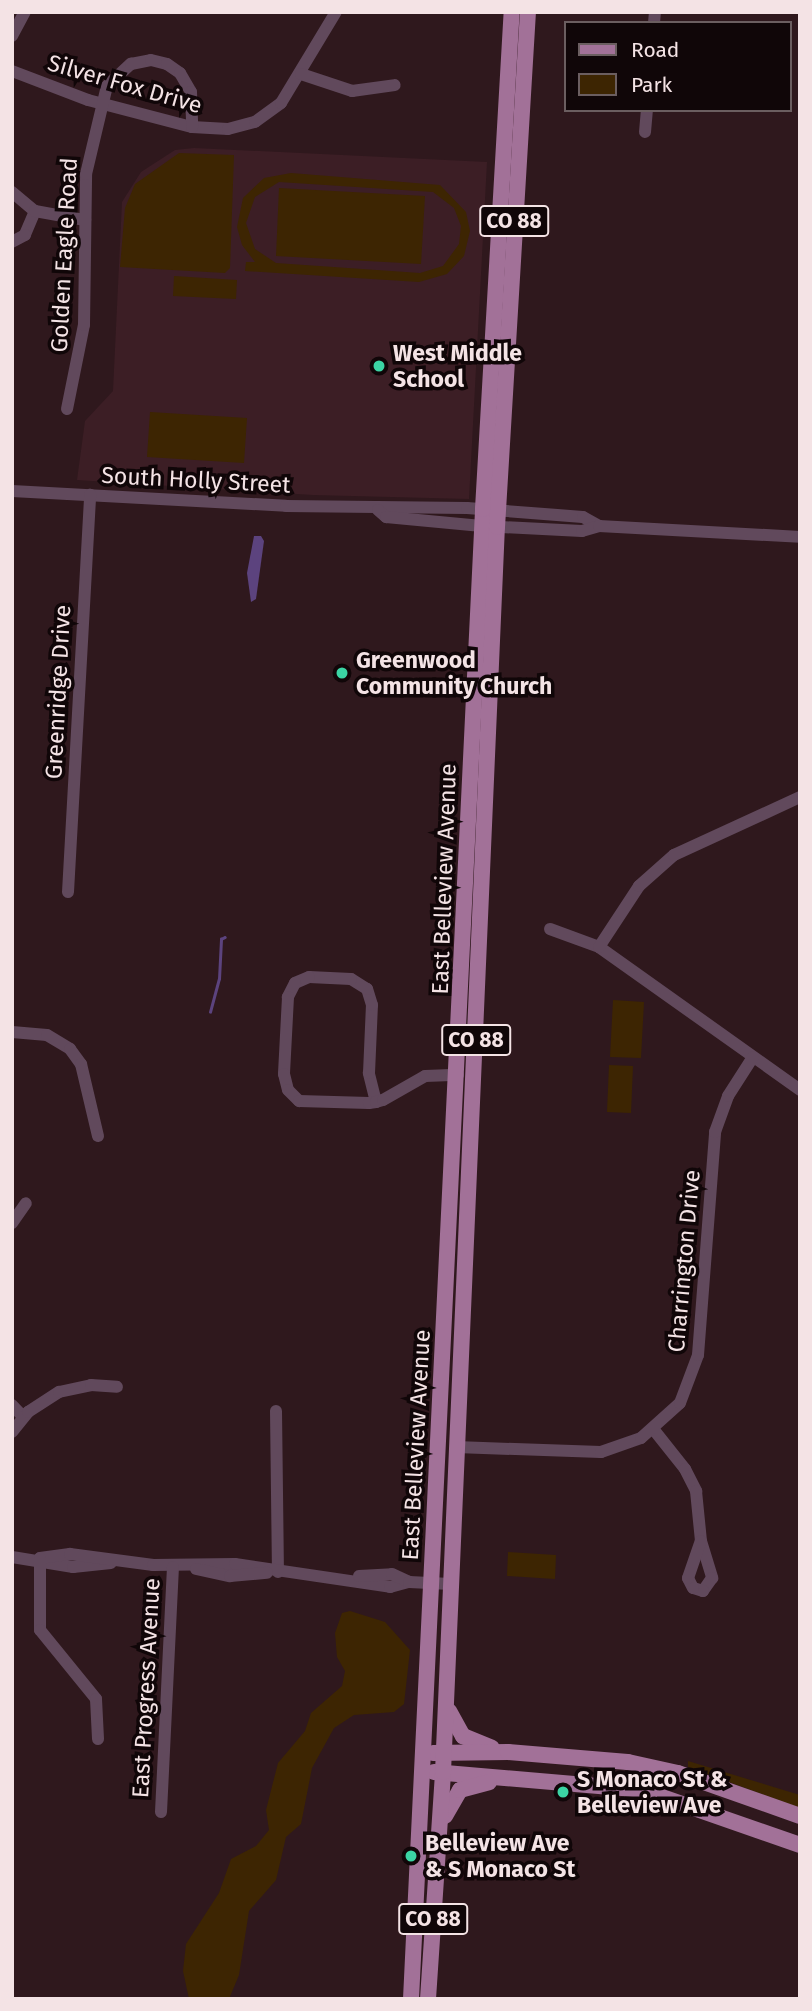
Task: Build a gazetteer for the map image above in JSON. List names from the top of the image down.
{
  "streets": {
    "main road": ["CO 88", "East Belleview Avenue"],
    "street": [
      "Silver Fox Drive",
      "Golden Eagle Road",
      "South Holly Street",
      "Greenridge Drive",
      "Charrington Drive",
      "East Progress Avenue"
    ]
  },
  "crossings": [
    ["Silver Fox Drive", "Golden Eagle Road"],
    ["South Holly Street", "Greenridge Drive"],
    ["South Holly Street", "East Belleview Avenue"],
    ["East Belleview Avenue", "Charrington Drive"]
  ],
  "places": [
    "West Middle School",
    "Greenwood Community Church",
    "S Monaco St & Belleview Ave",
    "Belleview Ave & S Monaco St"
  ],
  "legend": ["Road", "Park"]
}
